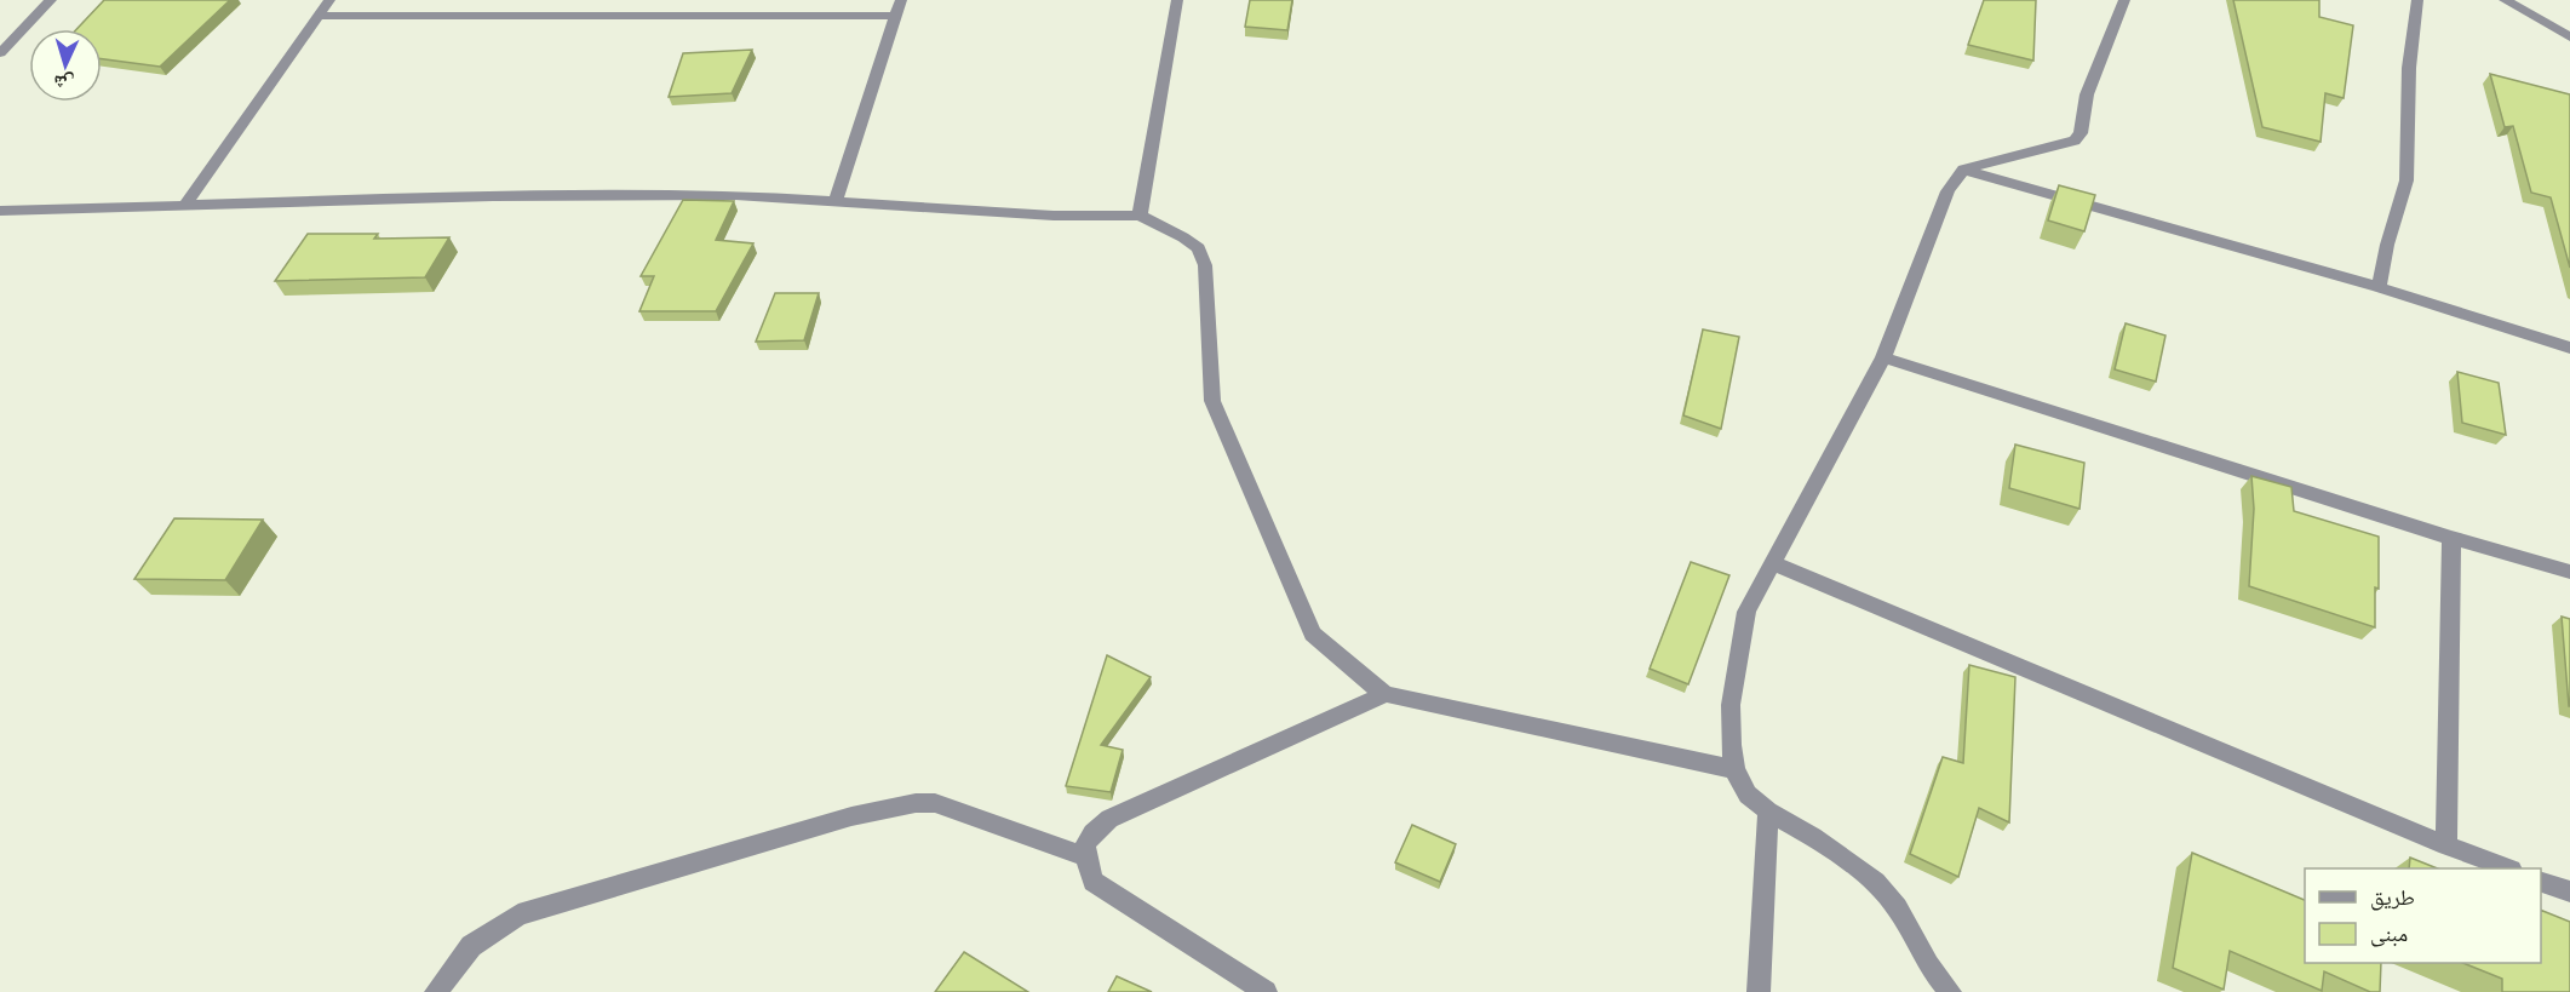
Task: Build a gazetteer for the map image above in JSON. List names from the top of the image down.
{
  "legend": ["طريق", "مبنى"],
  "north": "bottom"
}
